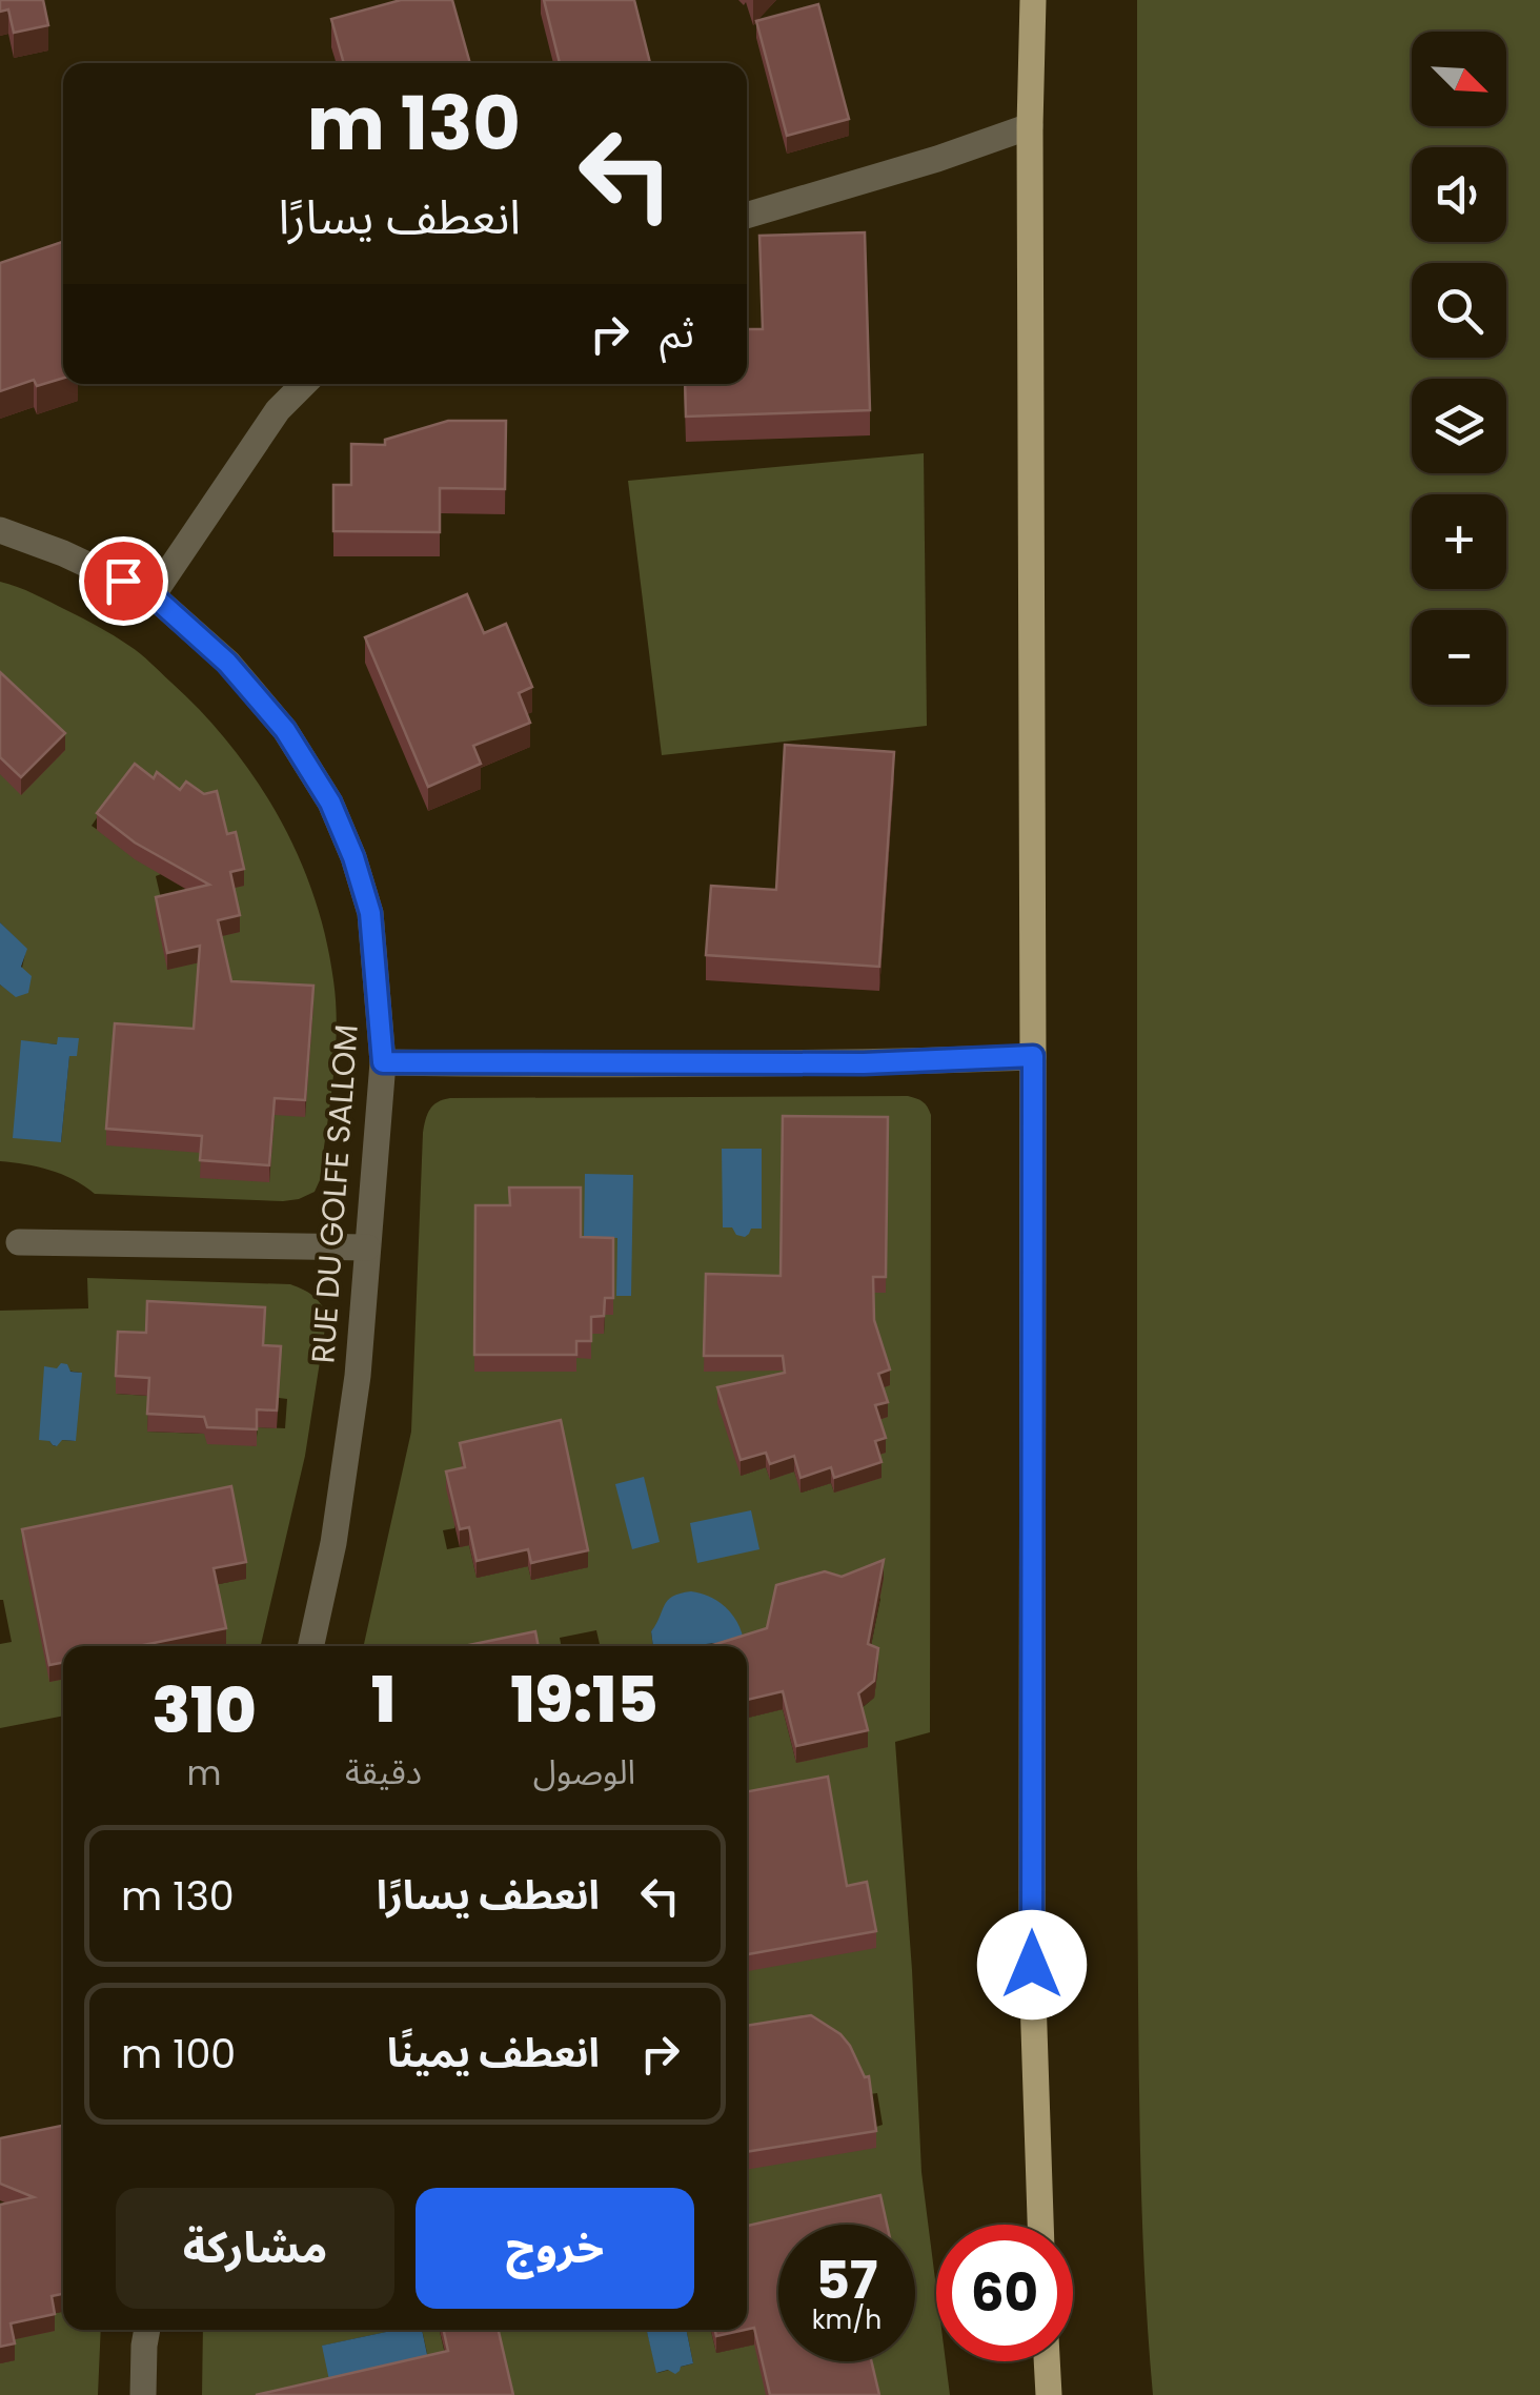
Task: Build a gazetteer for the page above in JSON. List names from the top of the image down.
{
  "streets": {
    "street": ["RUE DU GOLFE SALLOM"]
  },
  "north": "bottom right",
  "page": {
    "map_buttons": ["+", "−"],
    "turn": ["130 m", "انعطف يسارًا"],
    "then": "ثم",
    "eta": [
      "19:15",
      "الوصول",
      "1",
      "دقيقة",
      "310",
      "m"
    ],
    "list": [
      {
        "name": "انعطف يسارًا",
        "value": "130 m"
      },
      {
        "name": "انعطف يمينًا",
        "value": "100 m"
      }
    ],
    "buttons": ["خروج", "مشاركة"],
    "speed": "57 km/h",
    "limit": "60"
  }
}
